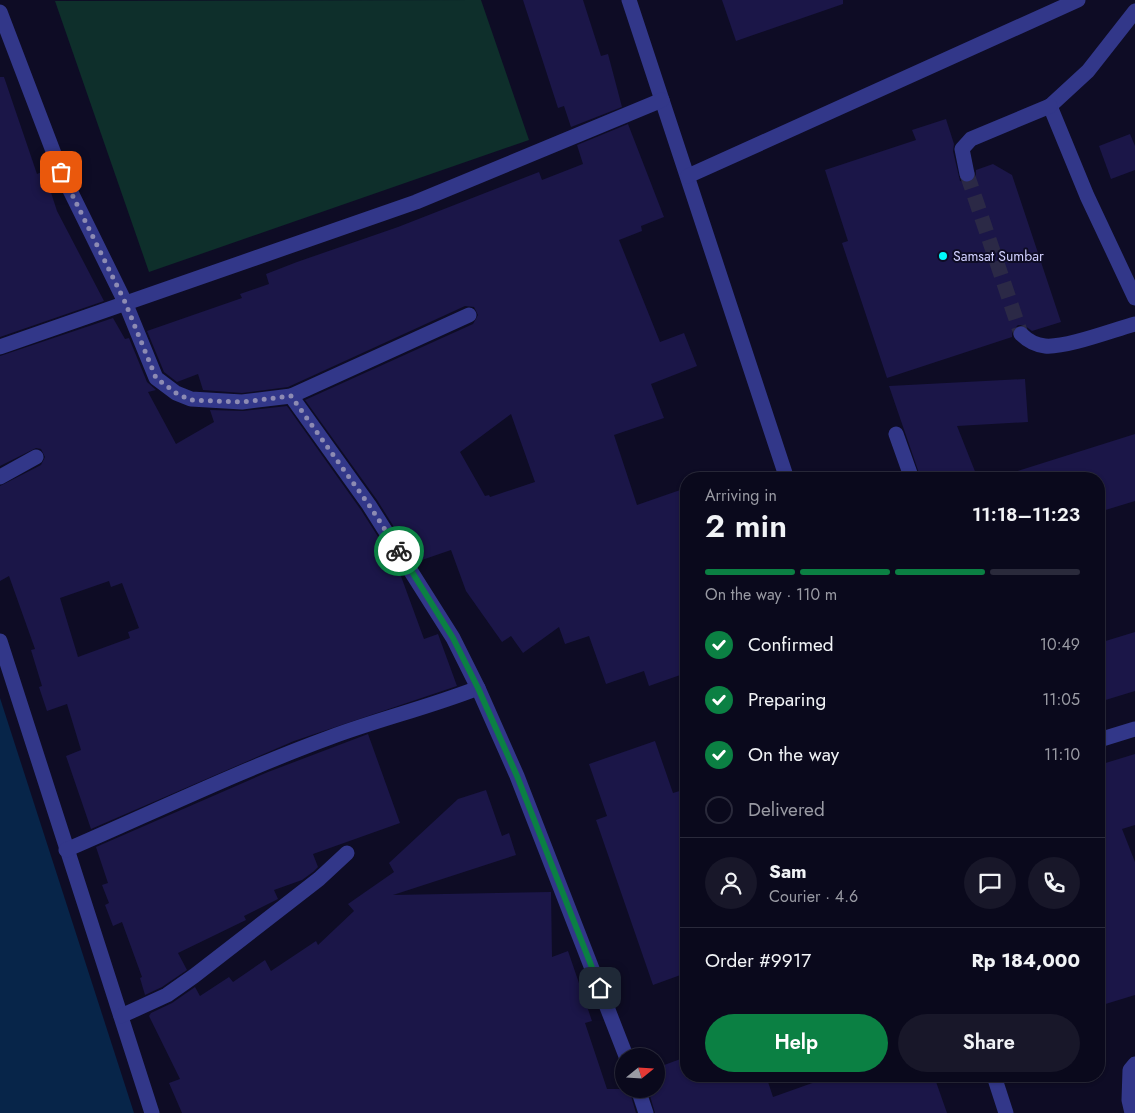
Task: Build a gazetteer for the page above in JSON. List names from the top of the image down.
{
  "places": ["Samsat Sumbar"],
  "north": "right",
  "page": {
    "heading": ["2 min", "Arriving in", "11:18–11:23"],
    "panel": [
      "Sam",
      "Courier · 4.6",
      "Order #9917",
      "Rp 184,000"
    ],
    "bar": "On the way · 110 m",
    "list": [
      ["Confirmed", "10:49"],
      ["Preparing", "11:05"],
      ["On the way", "11:10"],
      "Delivered"
    ],
    "buttons": ["Help", "Share"]
  }
}
